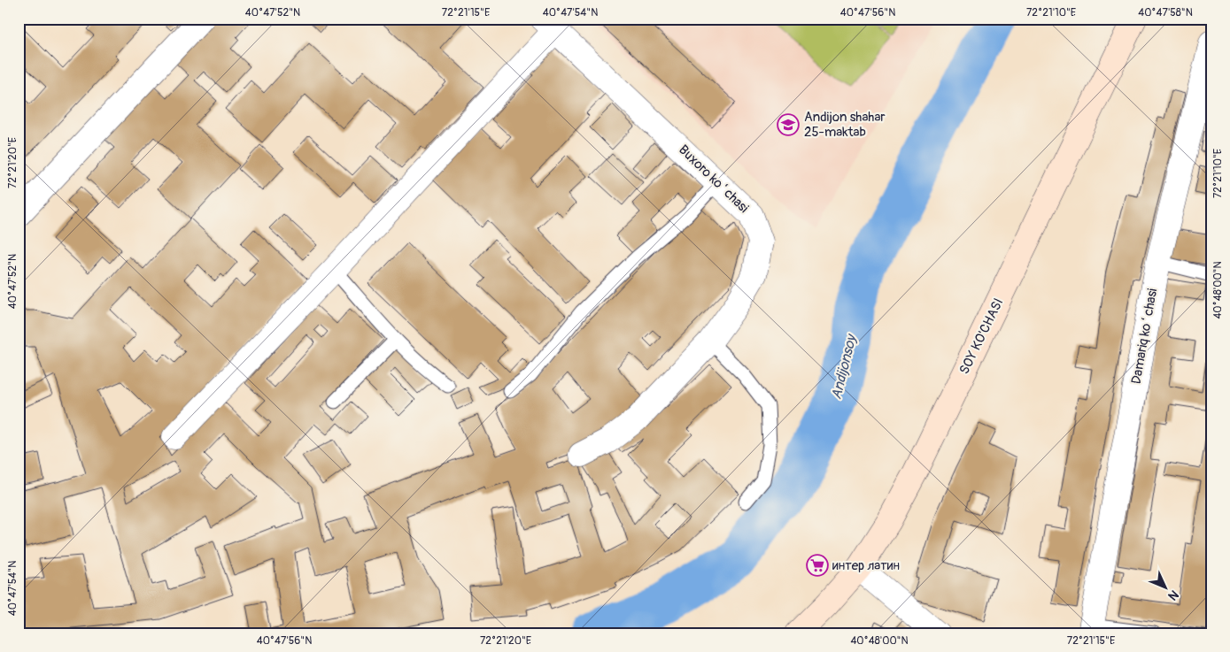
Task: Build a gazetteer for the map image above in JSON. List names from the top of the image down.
{
  "streets": {
    "main road": ["SOY KO'CHASI"],
    "street": ["Buxoro koʻchasi", "Damariq koʻchasi"]
  },
  "water": ["Andijonsoy"],
  "places": {
    "school or university": ["Andijon shahar 25-maktab"],
    "supermarket": ["интер латин"]
  },
  "north": "bottom right",
  "coordinates": [
    "40°47'52\"N",
    "72°21'15\"E",
    "40°47'54\"N",
    "40°47'56\"N",
    "72°21'10\"E",
    "40°47'58\"N",
    "72°21'20\"E",
    "40°48'00\"N"
  ]
}
